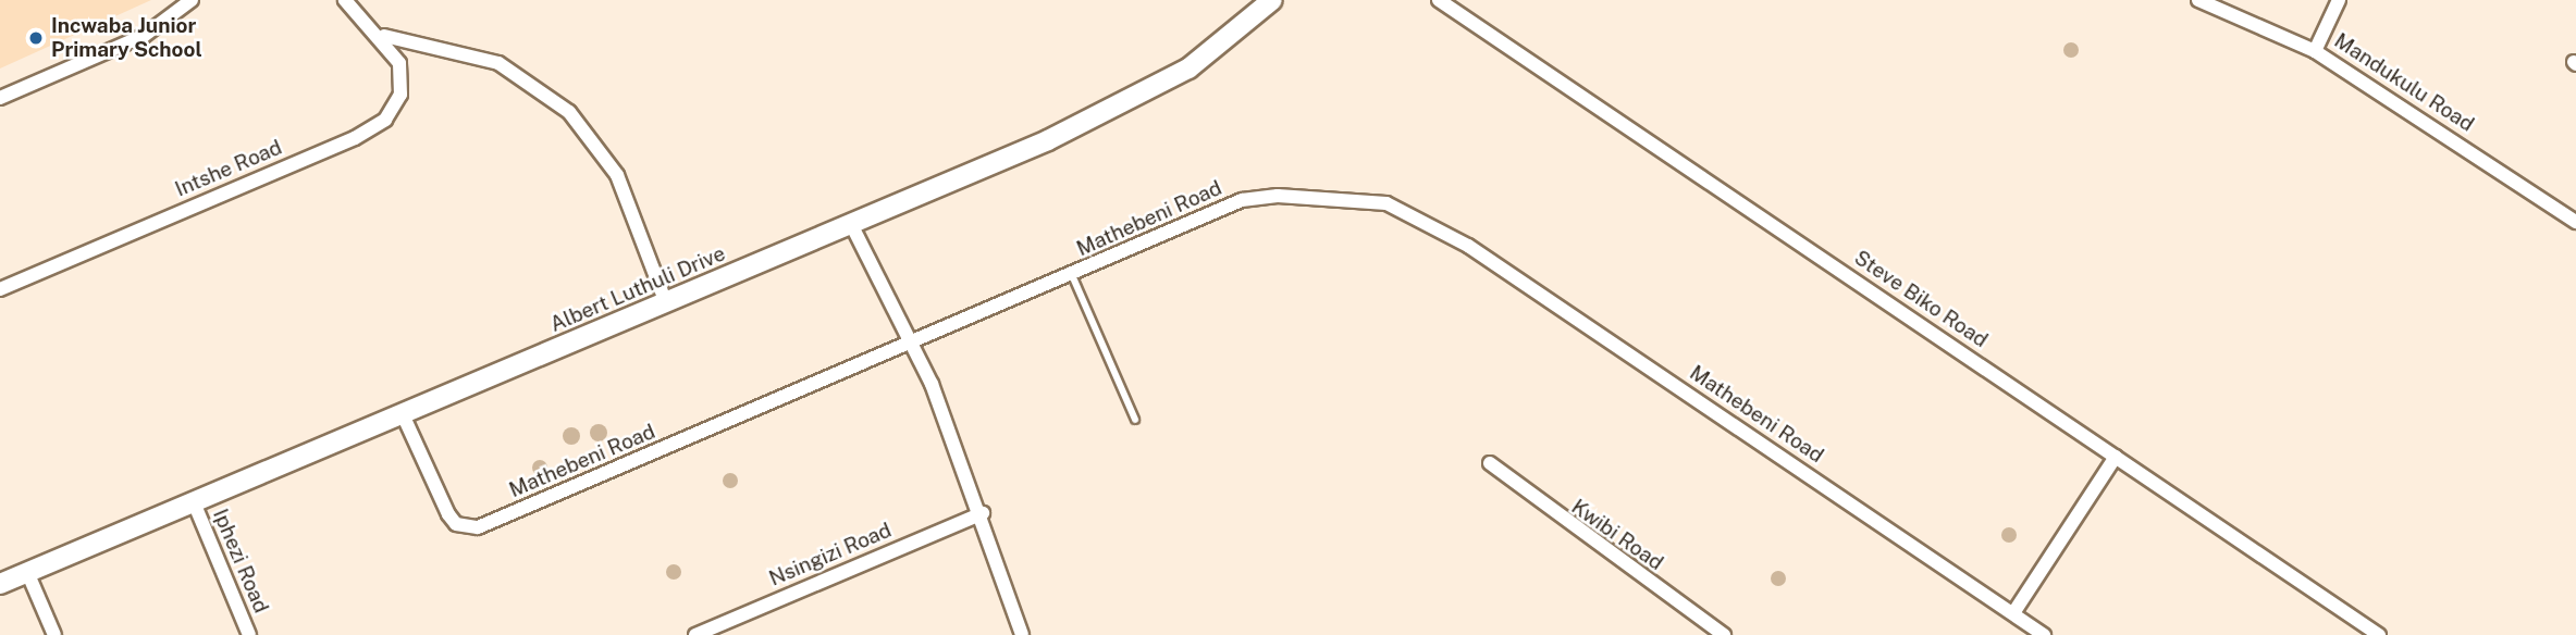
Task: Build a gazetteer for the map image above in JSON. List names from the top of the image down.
{
  "streets": {
    "street": [
      "Mandukulu Road",
      "Intshe Road",
      "Mathebeni Road",
      "Albert Luthuli Drive",
      "Steve Biko Road",
      "Kwibi Road",
      "Nsingizi Road",
      "Iphezi Road"
    ]
  },
  "crossings": [
    ["Mathebeni Road", "Albert Luthuli Drive"],
    ["Albert Luthuli Drive", "Iphezi Road"]
  ],
  "places": ["Incwaba Junior Primary School"]
}
